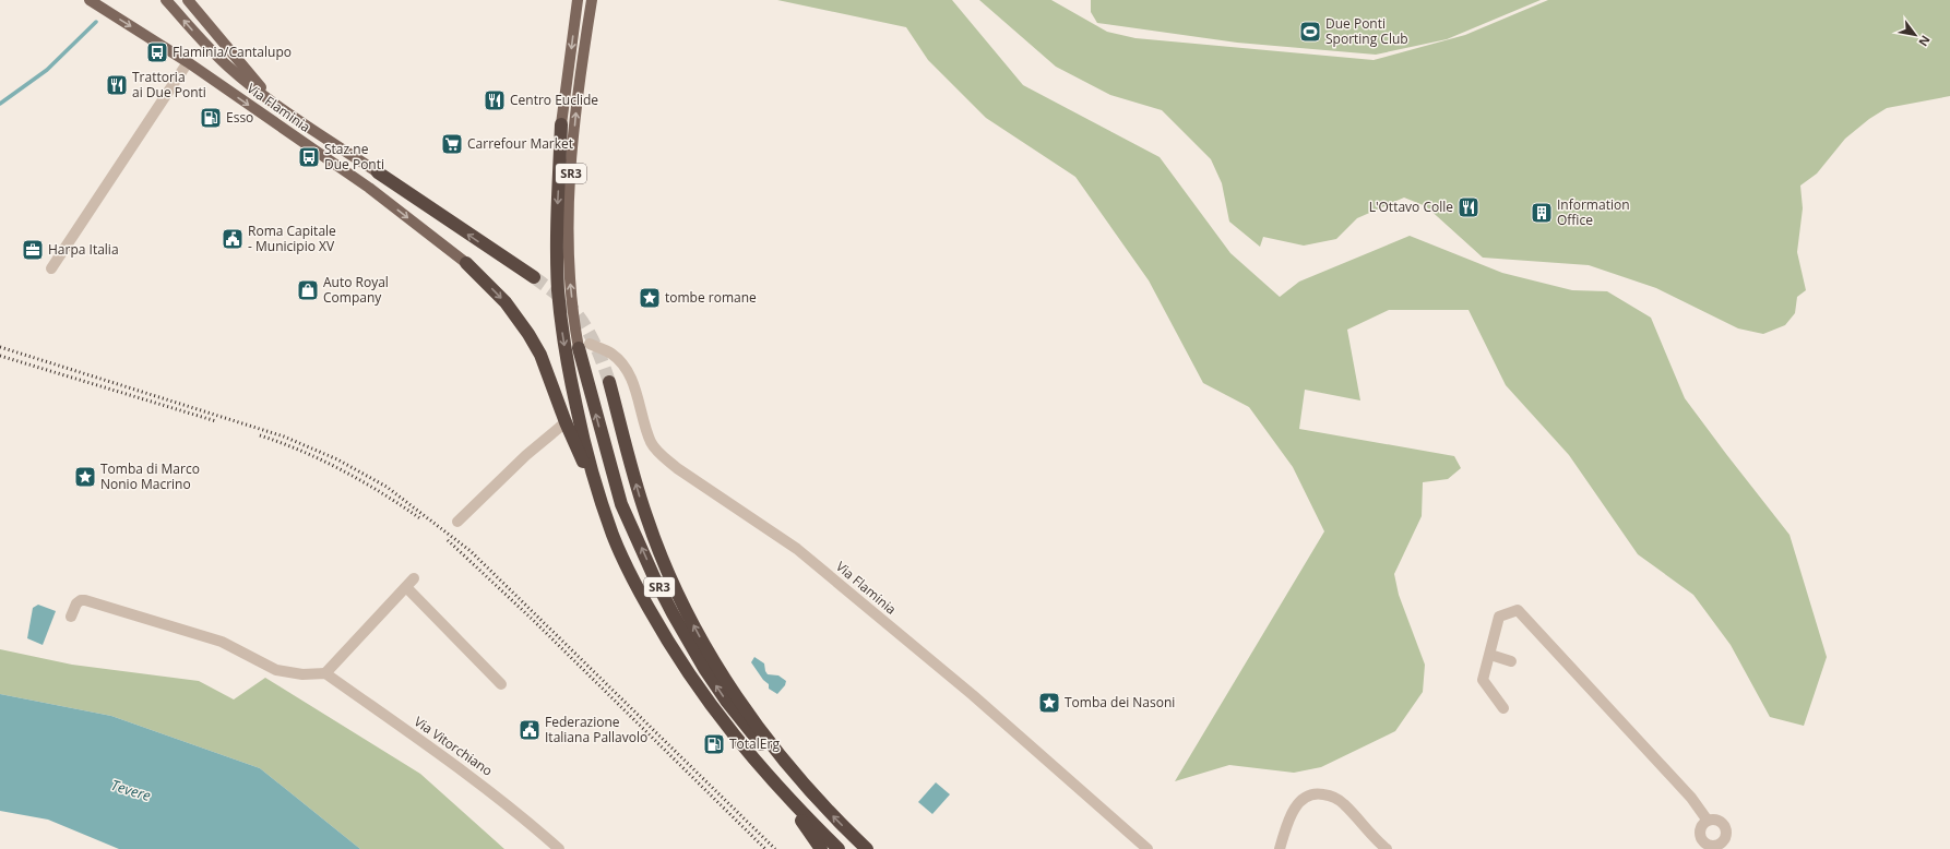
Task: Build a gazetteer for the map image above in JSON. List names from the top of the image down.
{
  "streets": {
    "highway": ["SR3"],
    "main road": ["Via Flaminia"],
    "street": ["Via Vitorchiano"]
  },
  "crossings": [
    ["Via Flaminia", "SR3"]
  ],
  "water": ["Tevere"],
  "places": {
    "sports": ["Due Ponti Sporting Club"],
    "bus stop": ["Flaminia/Cantalupo", "Staz.ne Due Ponti"],
    "restaurant": ["Trattoria ai Due Ponti", "Centro Euclide", "L'Ottavo Colle"],
    "fuel station": ["Esso", "TotalErg"],
    "supermarket": ["Carrefour Market"],
    "building": ["Information Office"],
    "public building": ["Roma Capitale - Municipio XV", "Federazione Italiana Pallavolo"],
    "office": ["Harpa Italia"],
    "shop": ["Auto Royal Company"],
    "place": ["tombe romane", "Tomba di Marco Nonio Macrino", "Tomba dei Nasoni"]
  },
  "north": "bottom right"
}
